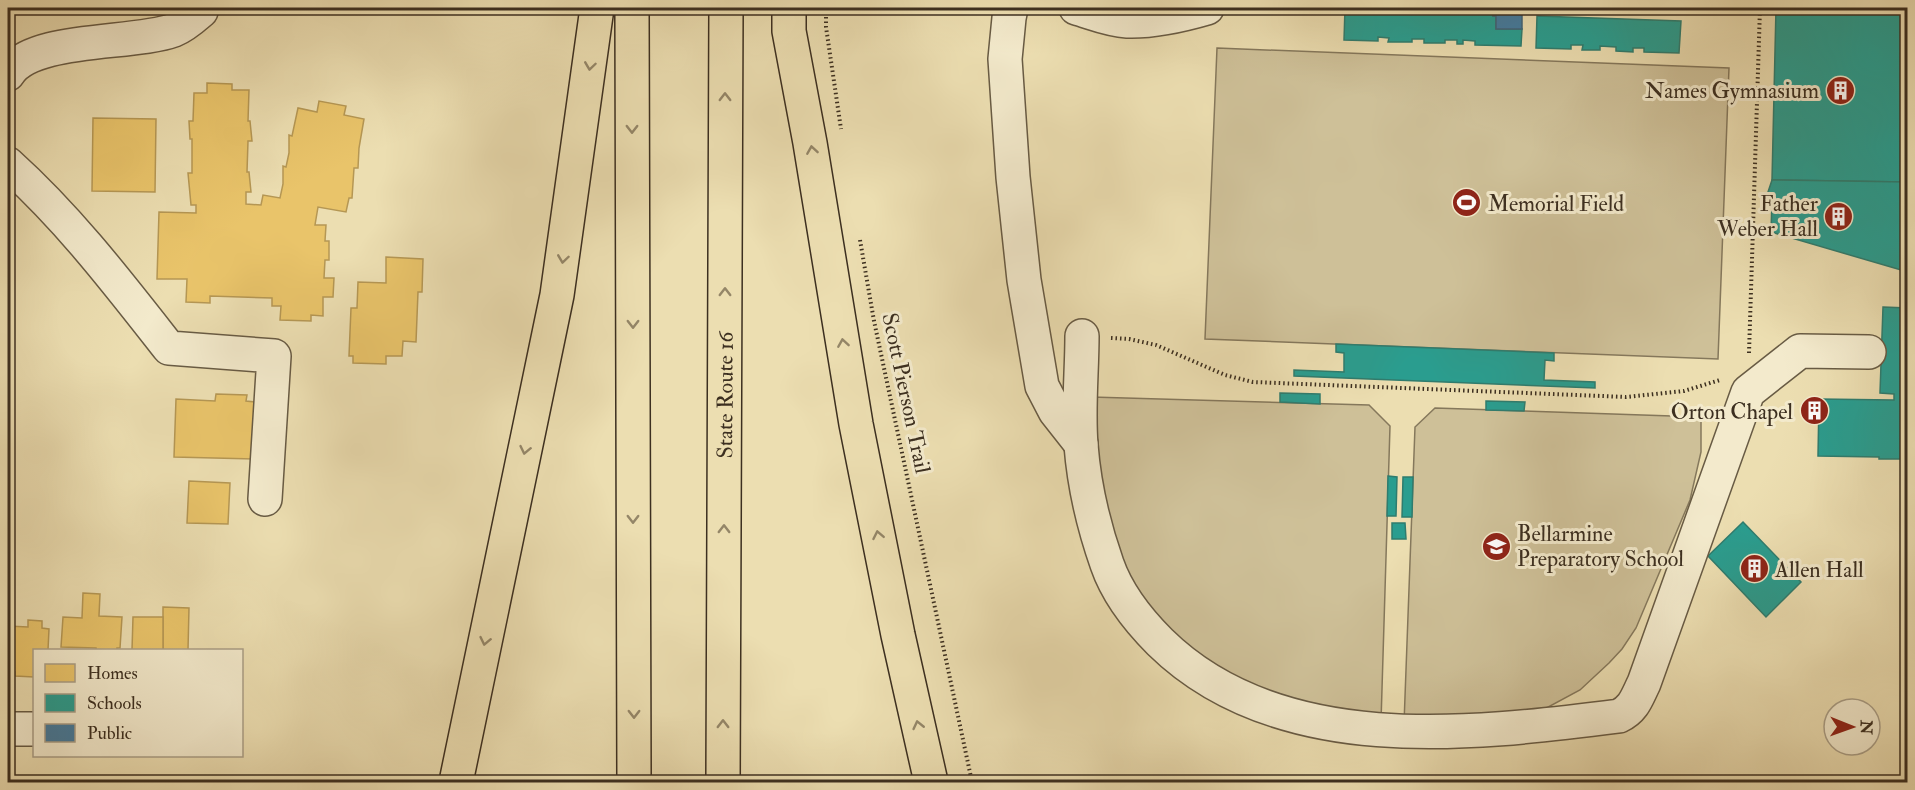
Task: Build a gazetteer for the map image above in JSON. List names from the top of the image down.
{
  "streets": {
    "highway": ["State Route 16"],
    "path": ["Scott Pierson Trail"]
  },
  "places": {
    "building": [
      "Names Gymnasium",
      "Father Weber Hall",
      "Orton Chapel",
      "Allen Hall"
    ],
    "sports": ["Memorial Field"],
    "school or university": ["Bellarmine Preparatory School"]
  },
  "legend": ["Homes", "Schools", "Public"],
  "north": "right"
}
